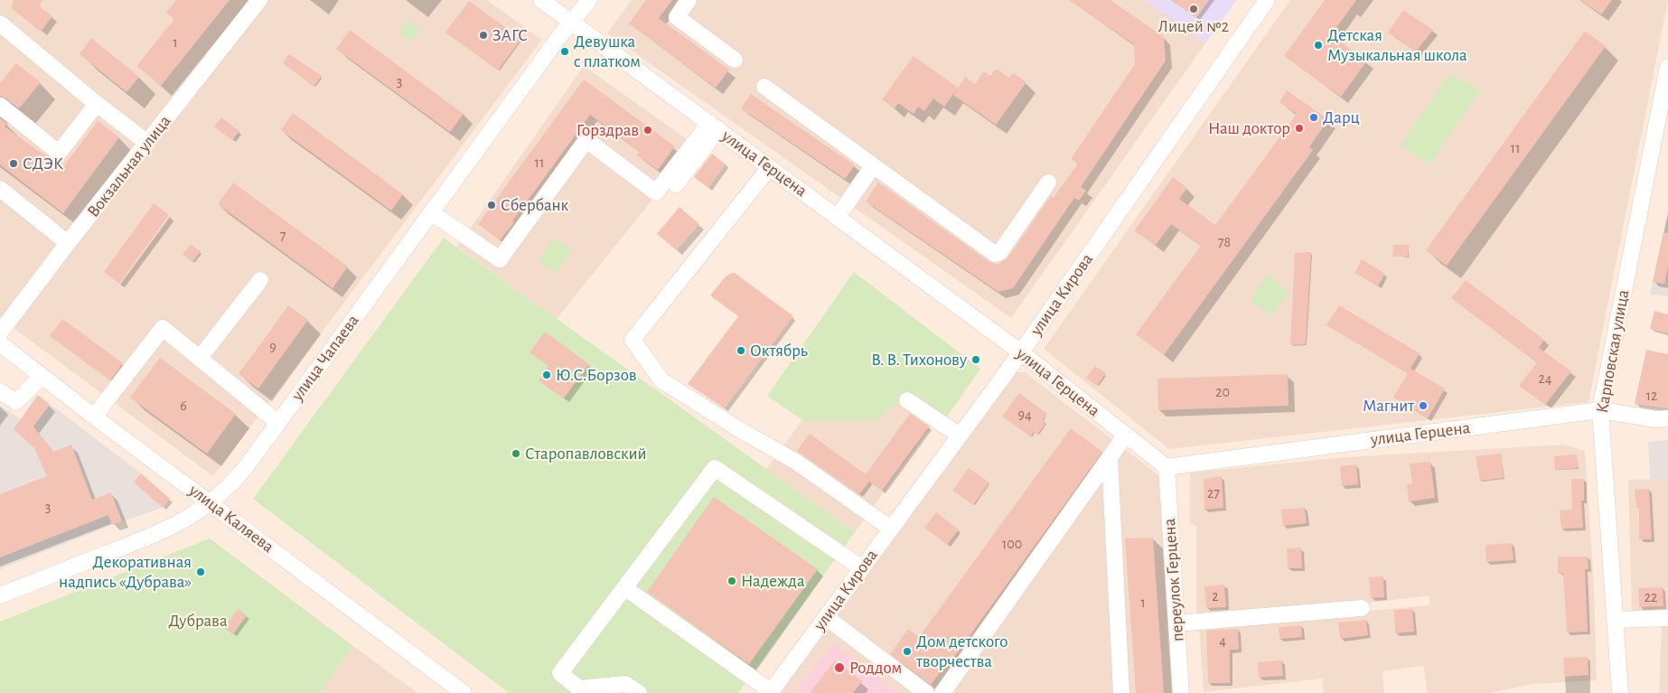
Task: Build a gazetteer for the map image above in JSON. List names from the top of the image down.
{
  "streets": {
    "street": [
      "улица Герцена",
      "Вокзальная улица",
      "улица Кирова",
      "Карповская улица",
      "улица Чапаева",
      "улица Каляева",
      "переулок Герцена"
    ]
  },
  "crossings": [
    ["улица Герцена", "улица Кирова"],
    ["улица Герцена", "Карповская улица"],
    ["улица Герцена", "улица Чапаева"],
    ["улица Герцена", "переулок Герцена"],
    ["улица Чапаева", "улица Каляева"]
  ],
  "parks": ["Дубрава"],
  "places": [
    "Лицей №2",
    "ЗАГС",
    "Детская Музыкальная школа",
    "Девушка с платком",
    "Дарц",
    "Наш доктор",
    "Горздрав",
    "СДЭК",
    "Сбербанк",
    "Октябрь",
    "В. В. Тихонову",
    "Ю.С.Борзов",
    "Магнит",
    "Старопавловский",
    "Декоративная надпись «Дубрава»",
    "Надежда",
    "Дом детского творчества",
    "Роддом"
  ],
  "house_numbers": [
    "1",
    "3",
    "11",
    "11",
    "7",
    "78",
    "9",
    "24",
    "20",
    "12",
    "6",
    "94",
    "27",
    "3",
    "100",
    "2",
    "22",
    "1",
    "4"
  ]
}
